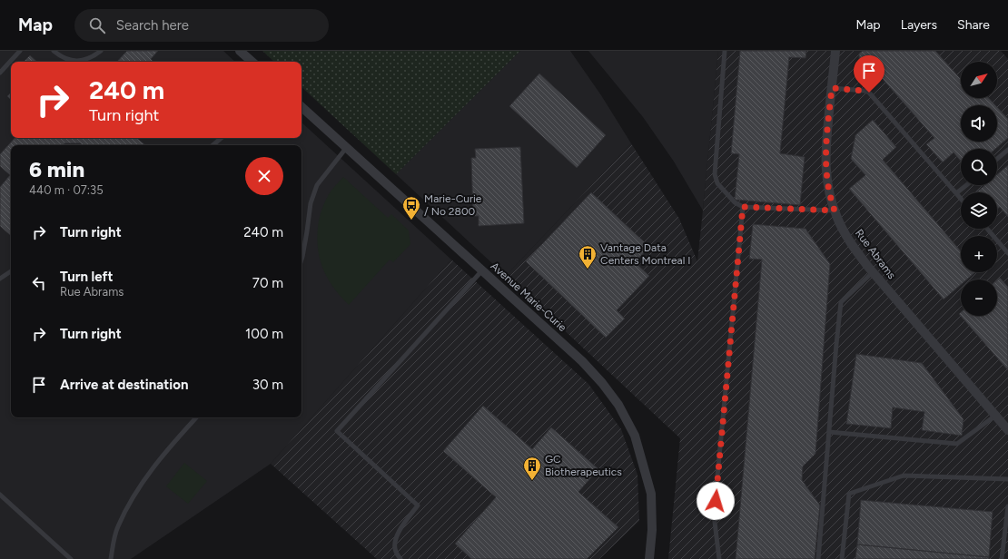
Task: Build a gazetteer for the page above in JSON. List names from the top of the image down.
{
  "streets": {
    "street": ["Rue Abrams", "Avenue Marie-Curie"]
  },
  "places": {
    "bus stop": ["Marie-Curie / No 2800"],
    "building": ["Vantage Data Centers Montreal I", "GC Biotherapeutics"]
  },
  "north": "top right",
  "page": {
    "header": "Map",
    "search": "Search here",
    "nav": ["Map", "Layers", "Share"],
    "map_buttons": ["+", "−"],
    "turn": ["240 m", "Turn right"],
    "heading": ["6 min", "440 m · 07:35"],
    "list": [
      {
        "name": "Turn right",
        "value": "240 m"
      },
      {
        "name": "Turn left",
        "note": "Rue Abrams",
        "value": "70 m"
      },
      {
        "name": "Turn right",
        "value": "100 m"
      },
      {
        "name": "Arrive at destination",
        "value": "30 m"
      }
    ]
  }
}
